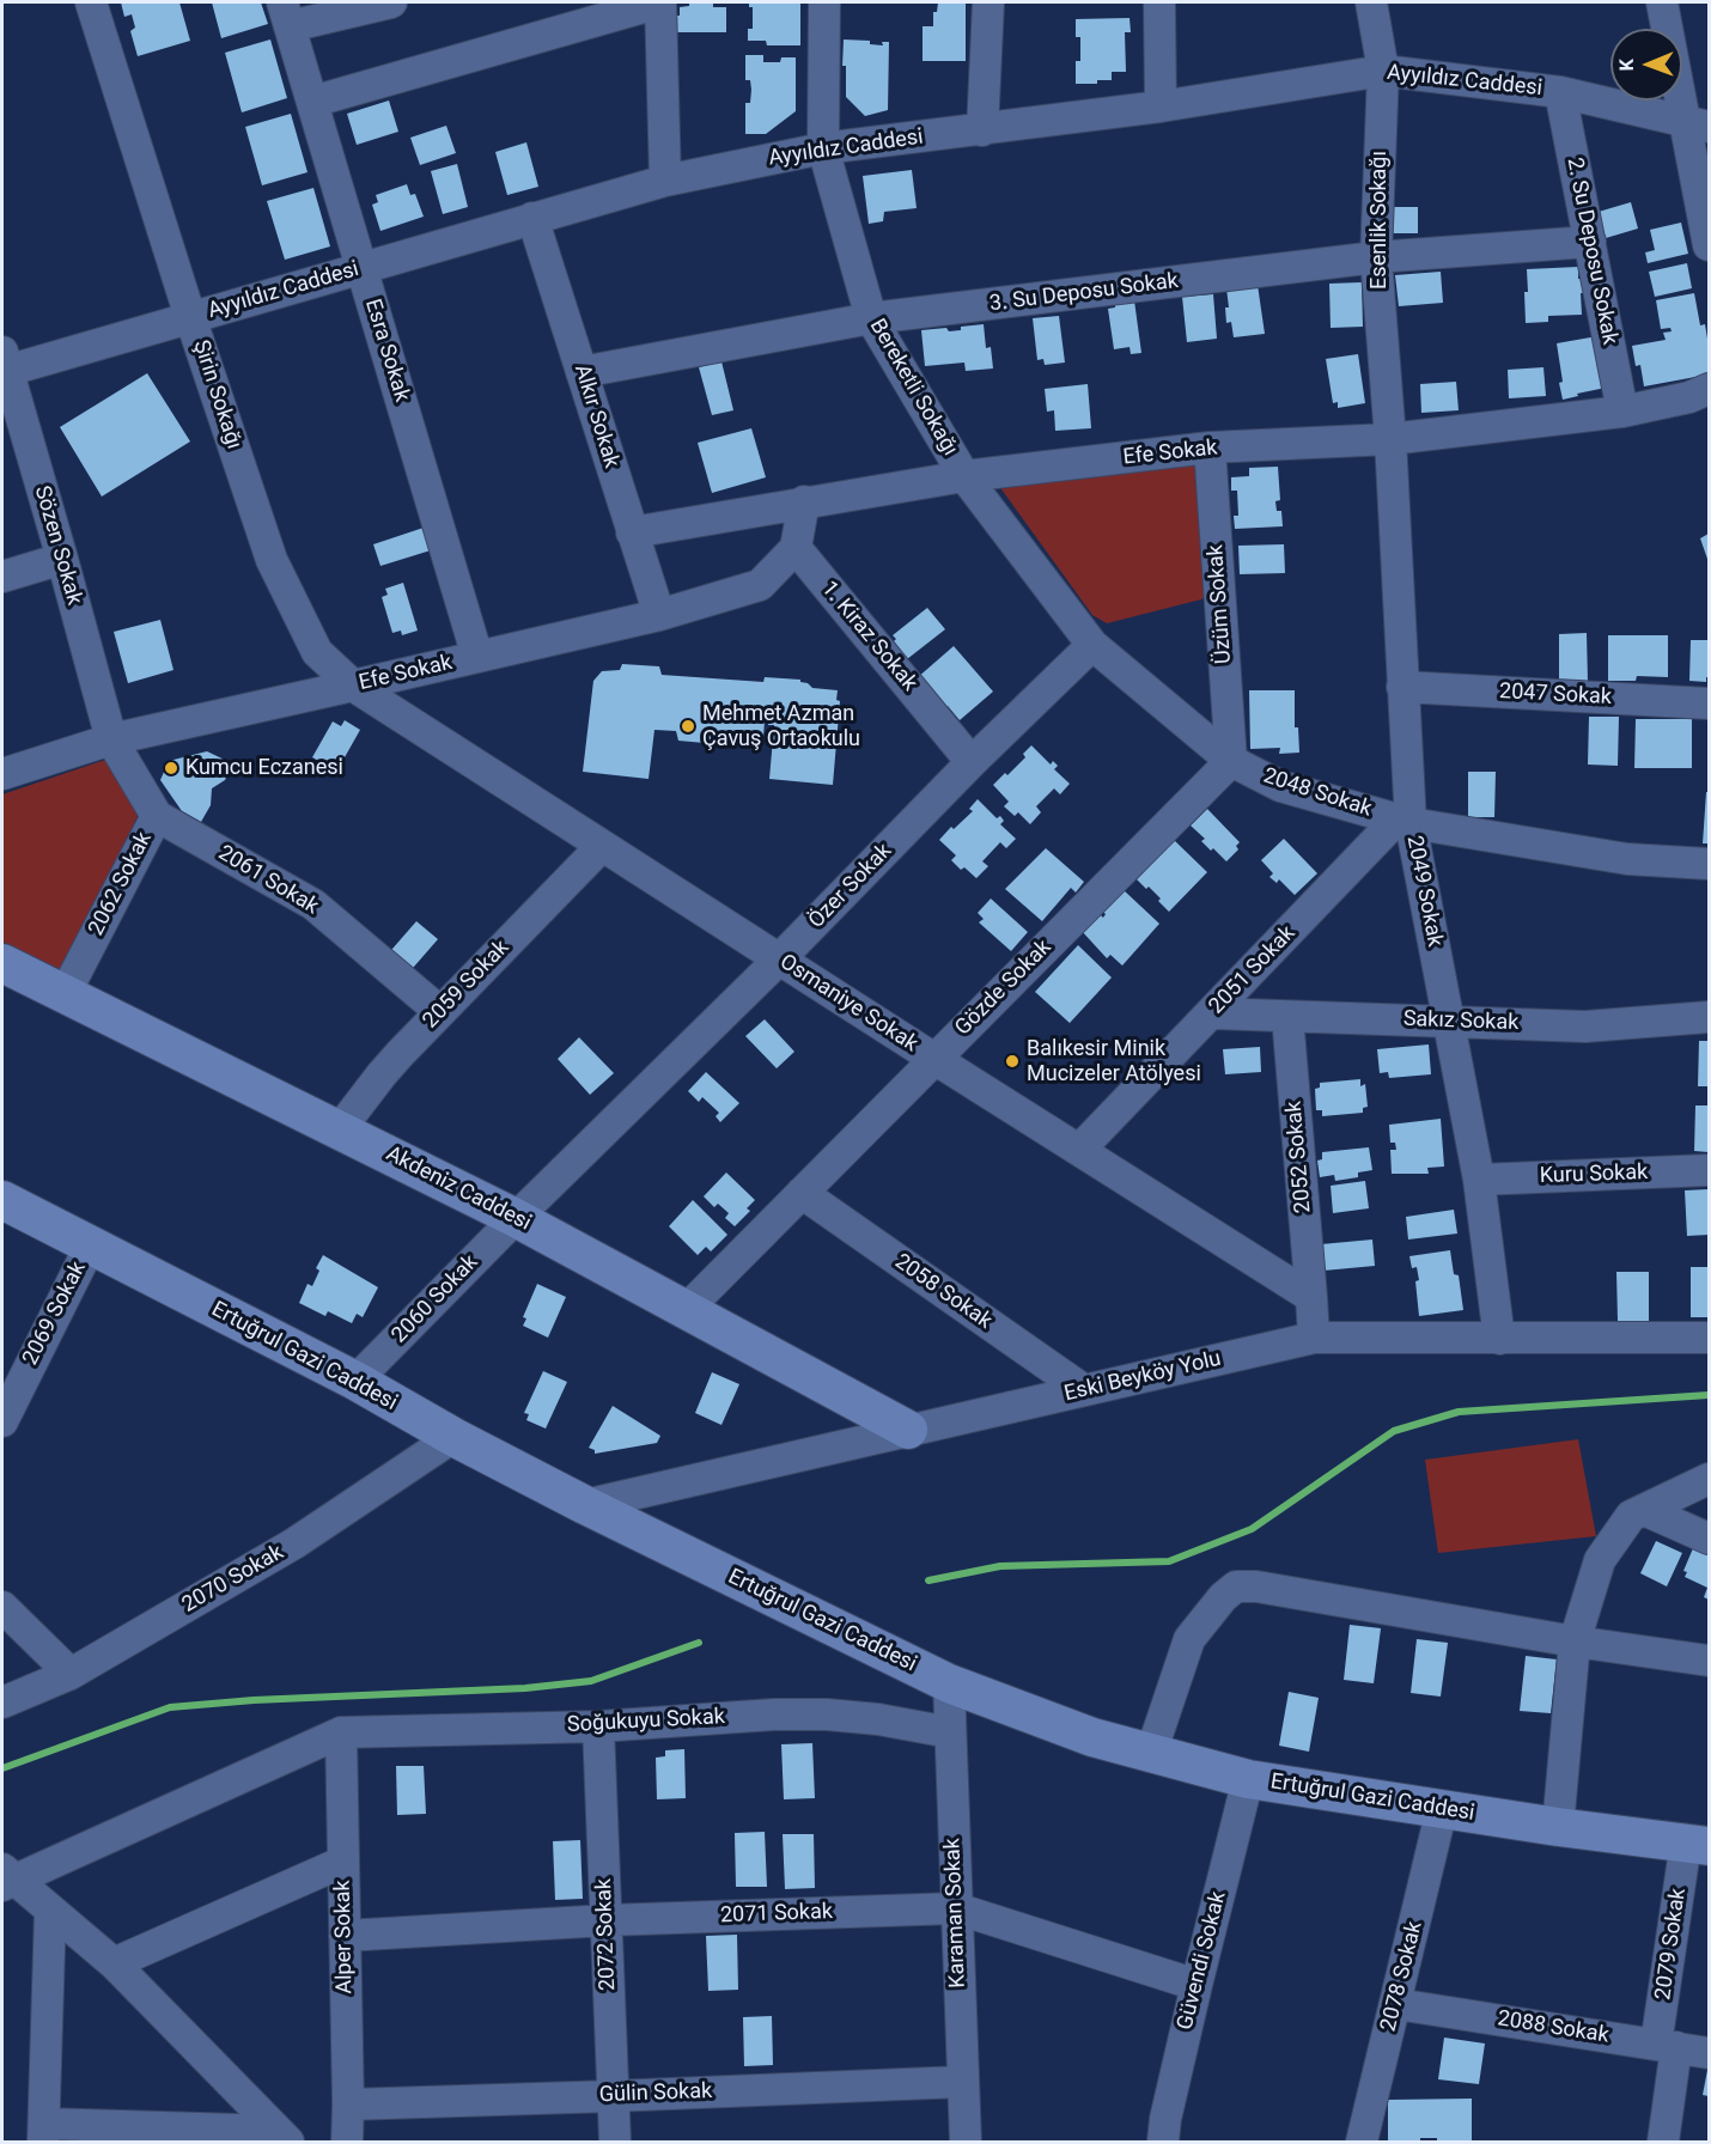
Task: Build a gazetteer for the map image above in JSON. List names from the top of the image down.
{
  "streets": {
    "main road": ["Akdeniz Caddesi", "Ertuğrul Gazi Caddesi"],
    "street": [
      "Ayyıldız Caddesi",
      "Esenlik Sokağı",
      "2. Su Deposu Sokak",
      "3. Su Deposu Sokak",
      "Esra Sokak",
      "Bereketli Sokağı",
      "Şirin Sokağı",
      "Alkır Sokak",
      "Efe Sokak",
      "Sözen Sokak",
      "Üzüm Sokak",
      "1. Kiraz Sokak",
      "2047 Sokak",
      "2048 Sokak",
      "2061 Sokak",
      "2062 Sokak",
      "Özer Sokak",
      "2049 Sokak",
      "2051 Sokak",
      "2059 Sokak",
      "Gözde Sokak",
      "Osmaniye Sokak",
      "Sakız Sokak",
      "2052 Sokak",
      "Kuru Sokak",
      "2058 Sokak",
      "2060 Sokak",
      "2069 Sokak",
      "Eski Beyköy Yolu",
      "2070 Sokak",
      "Soğukuyu Sokak",
      "Karaman Sokak",
      "2071 Sokak",
      "2072 Sokak",
      "Alper Sokak",
      "2079 Sokak",
      "Güvendi Sokak",
      "2078 Sokak",
      "2088 Sokak",
      "Gülin Sokak"
    ]
  },
  "crossings": [
    ["Ayyıldız Caddesi", "Esenlik Sokağı"],
    ["Ayyıldız Caddesi", "2. Su Deposu Sokak"],
    ["Ayyıldız Caddesi", "Esra Sokak"],
    ["Ayyıldız Caddesi", "Bereketli Sokağı"],
    ["Ayyıldız Caddesi", "Şirin Sokağı"],
    ["Ayyıldız Caddesi", "Alkır Sokak"],
    ["Ayyıldız Caddesi", "Sözen Sokak"],
    ["Esenlik Sokağı", "3. Su Deposu Sokak"],
    ["Esenlik Sokağı", "Efe Sokak"],
    ["Esenlik Sokağı", "2049 Sokak"],
    ["2. Su Deposu Sokak", "3. Su Deposu Sokak"],
    ["2. Su Deposu Sokak", "Efe Sokak"],
    ["3. Su Deposu Sokak", "Bereketli Sokağı"],
    ["3. Su Deposu Sokak", "Alkır Sokak"],
    ["Esra Sokak", "Efe Sokak"],
    ["Bereketli Sokağı", "Efe Sokak"],
    ["Bereketli Sokağı", "2048 Sokak"],
    ["Şirin Sokağı", "Efe Sokak"],
    ["Şirin Sokağı", "Osmaniye Sokak"],
    ["Alkır Sokak", "Efe Sokak"],
    ["Efe Sokak", "Sözen Sokak"],
    ["Efe Sokak", "Üzüm Sokak"],
    ["Efe Sokak", "1. Kiraz Sokak"],
    ["Efe Sokak", "2048 Sokak"],
    ["Efe Sokak", "2062 Sokak"],
    ["Efe Sokak", "2049 Sokak"],
    ["Efe Sokak", "Osmaniye Sokak"],
    ["Sözen Sokak", "2062 Sokak"],
    ["Üzüm Sokak", "2048 Sokak"],
    ["Üzüm Sokak", "Gözde Sokak"],
    ["1. Kiraz Sokak", "Özer Sokak"],
    ["2047 Sokak", "2049 Sokak"],
    ["2048 Sokak", "Özer Sokak"],
    ["2048 Sokak", "2049 Sokak"],
    ["2048 Sokak", "2051 Sokak"],
    ["2048 Sokak", "Gözde Sokak"],
    ["2061 Sokak", "2062 Sokak"],
    ["2061 Sokak", "2059 Sokak"],
    ["2062 Sokak", "Akdeniz Caddesi"],
    ["Özer Sokak", "Osmaniye Sokak"],
    ["Özer Sokak", "Akdeniz Caddesi"],
    ["Özer Sokak", "2060 Sokak"],
    ["2049 Sokak", "2051 Sokak"],
    ["2049 Sokak", "Sakız Sokak"],
    ["2049 Sokak", "Kuru Sokak"],
    ["2049 Sokak", "Eski Beyköy Yolu"],
    ["2051 Sokak", "Osmaniye Sokak"],
    ["2051 Sokak", "Sakız Sokak"],
    ["2059 Sokak", "Osmaniye Sokak"],
    ["2059 Sokak", "Akdeniz Caddesi"],
    ["Gözde Sokak", "Osmaniye Sokak"],
    ["Gözde Sokak", "Akdeniz Caddesi"],
    ["Gözde Sokak", "2058 Sokak"],
    ["Osmaniye Sokak", "2052 Sokak"],
    ["Sakız Sokak", "2052 Sokak"],
    ["Akdeniz Caddesi", "2060 Sokak"],
    ["Akdeniz Caddesi", "Eski Beyköy Yolu"],
    ["2058 Sokak", "Eski Beyköy Yolu"],
    ["2060 Sokak", "Ertuğrul Gazi Caddesi"],
    ["2069 Sokak", "Ertuğrul Gazi Caddesi"],
    ["Ertuğrul Gazi Caddesi", "Eski Beyköy Yolu"],
    ["Ertuğrul Gazi Caddesi", "2070 Sokak"],
    ["Ertuğrul Gazi Caddesi", "Karaman Sokak"],
    ["Ertuğrul Gazi Caddesi", "2079 Sokak"],
    ["Ertuğrul Gazi Caddesi", "Güvendi Sokak"],
    ["Ertuğrul Gazi Caddesi", "2078 Sokak"],
    ["Soğukuyu Sokak", "Karaman Sokak"],
    ["Soğukuyu Sokak", "2072 Sokak"],
    ["Soğukuyu Sokak", "Alper Sokak"],
    ["Karaman Sokak", "2071 Sokak"],
    ["Karaman Sokak", "Gülin Sokak"],
    ["2071 Sokak", "2072 Sokak"],
    ["2071 Sokak", "Alper Sokak"],
    ["2071 Sokak", "Güvendi Sokak"],
    ["2072 Sokak", "Gülin Sokak"],
    ["Alper Sokak", "Gülin Sokak"],
    ["2079 Sokak", "2088 Sokak"],
    ["2078 Sokak", "2088 Sokak"]
  ],
  "places": ["Mehmet Azman Çavuş Ortaokulu", "Kumcu Eczanesi", "Balıkesir Minik Mucizeler Atölyesi"],
  "north": "left"
}
